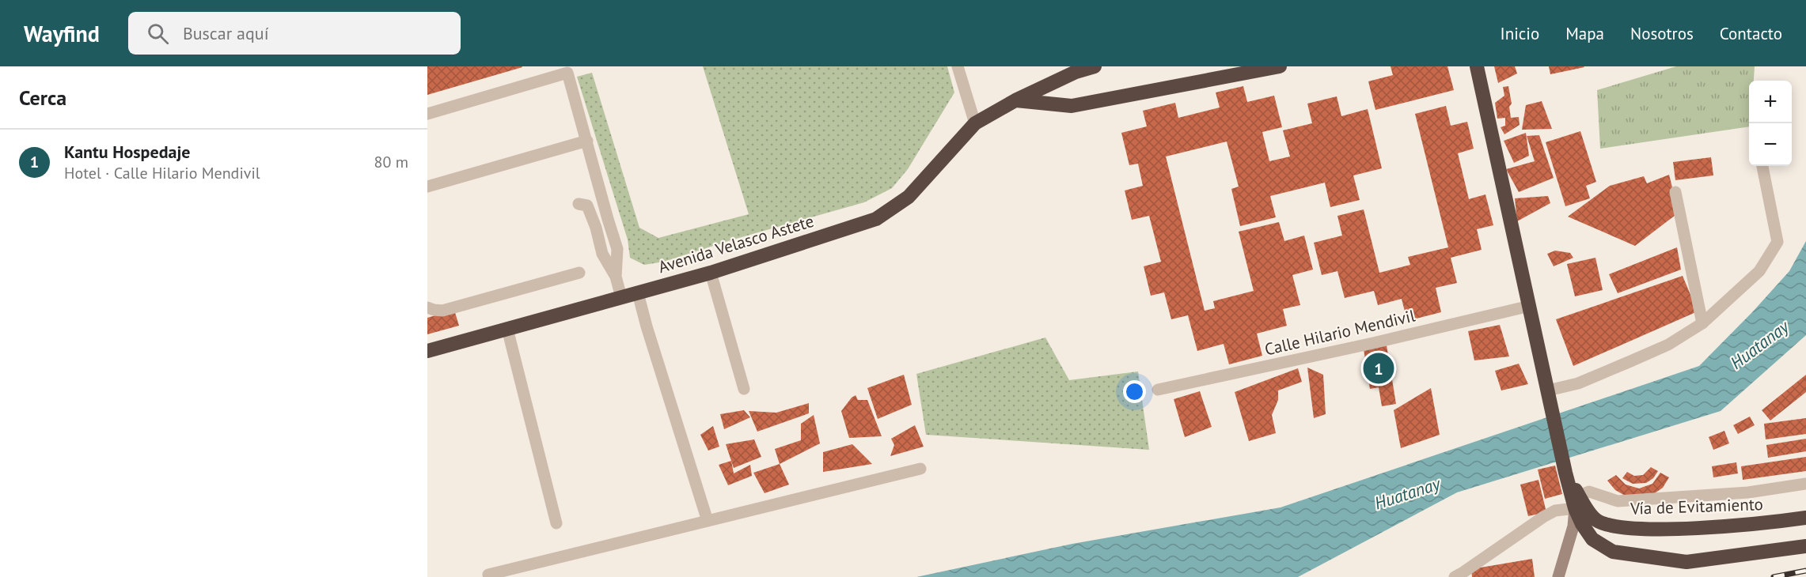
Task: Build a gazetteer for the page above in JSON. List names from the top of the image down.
{
  "streets": {
    "highway": ["Avenida Velasco Astete", "Vía de Evitamiento"],
    "street": ["Calle Hilario Mendivil"]
  },
  "crossings": [
    ["Calle Hilario Mendivil", "Vía de Evitamiento"]
  ],
  "water": ["Huatanay"],
  "page": {
    "header": "Wayfind",
    "search": "Buscar aquí",
    "nav": [
      "Inicio",
      "Mapa",
      "Nosotros",
      "Contacto"
    ],
    "heading": "Cerca",
    "map_buttons": ["+", "−"],
    "list": [
      {
        "mark": "1",
        "name": "Kantu Hospedaje",
        "note": "Hotel · Calle Hilario Mendivil",
        "value": "80 m"
      }
    ],
    "pins": "1"
  }
}
